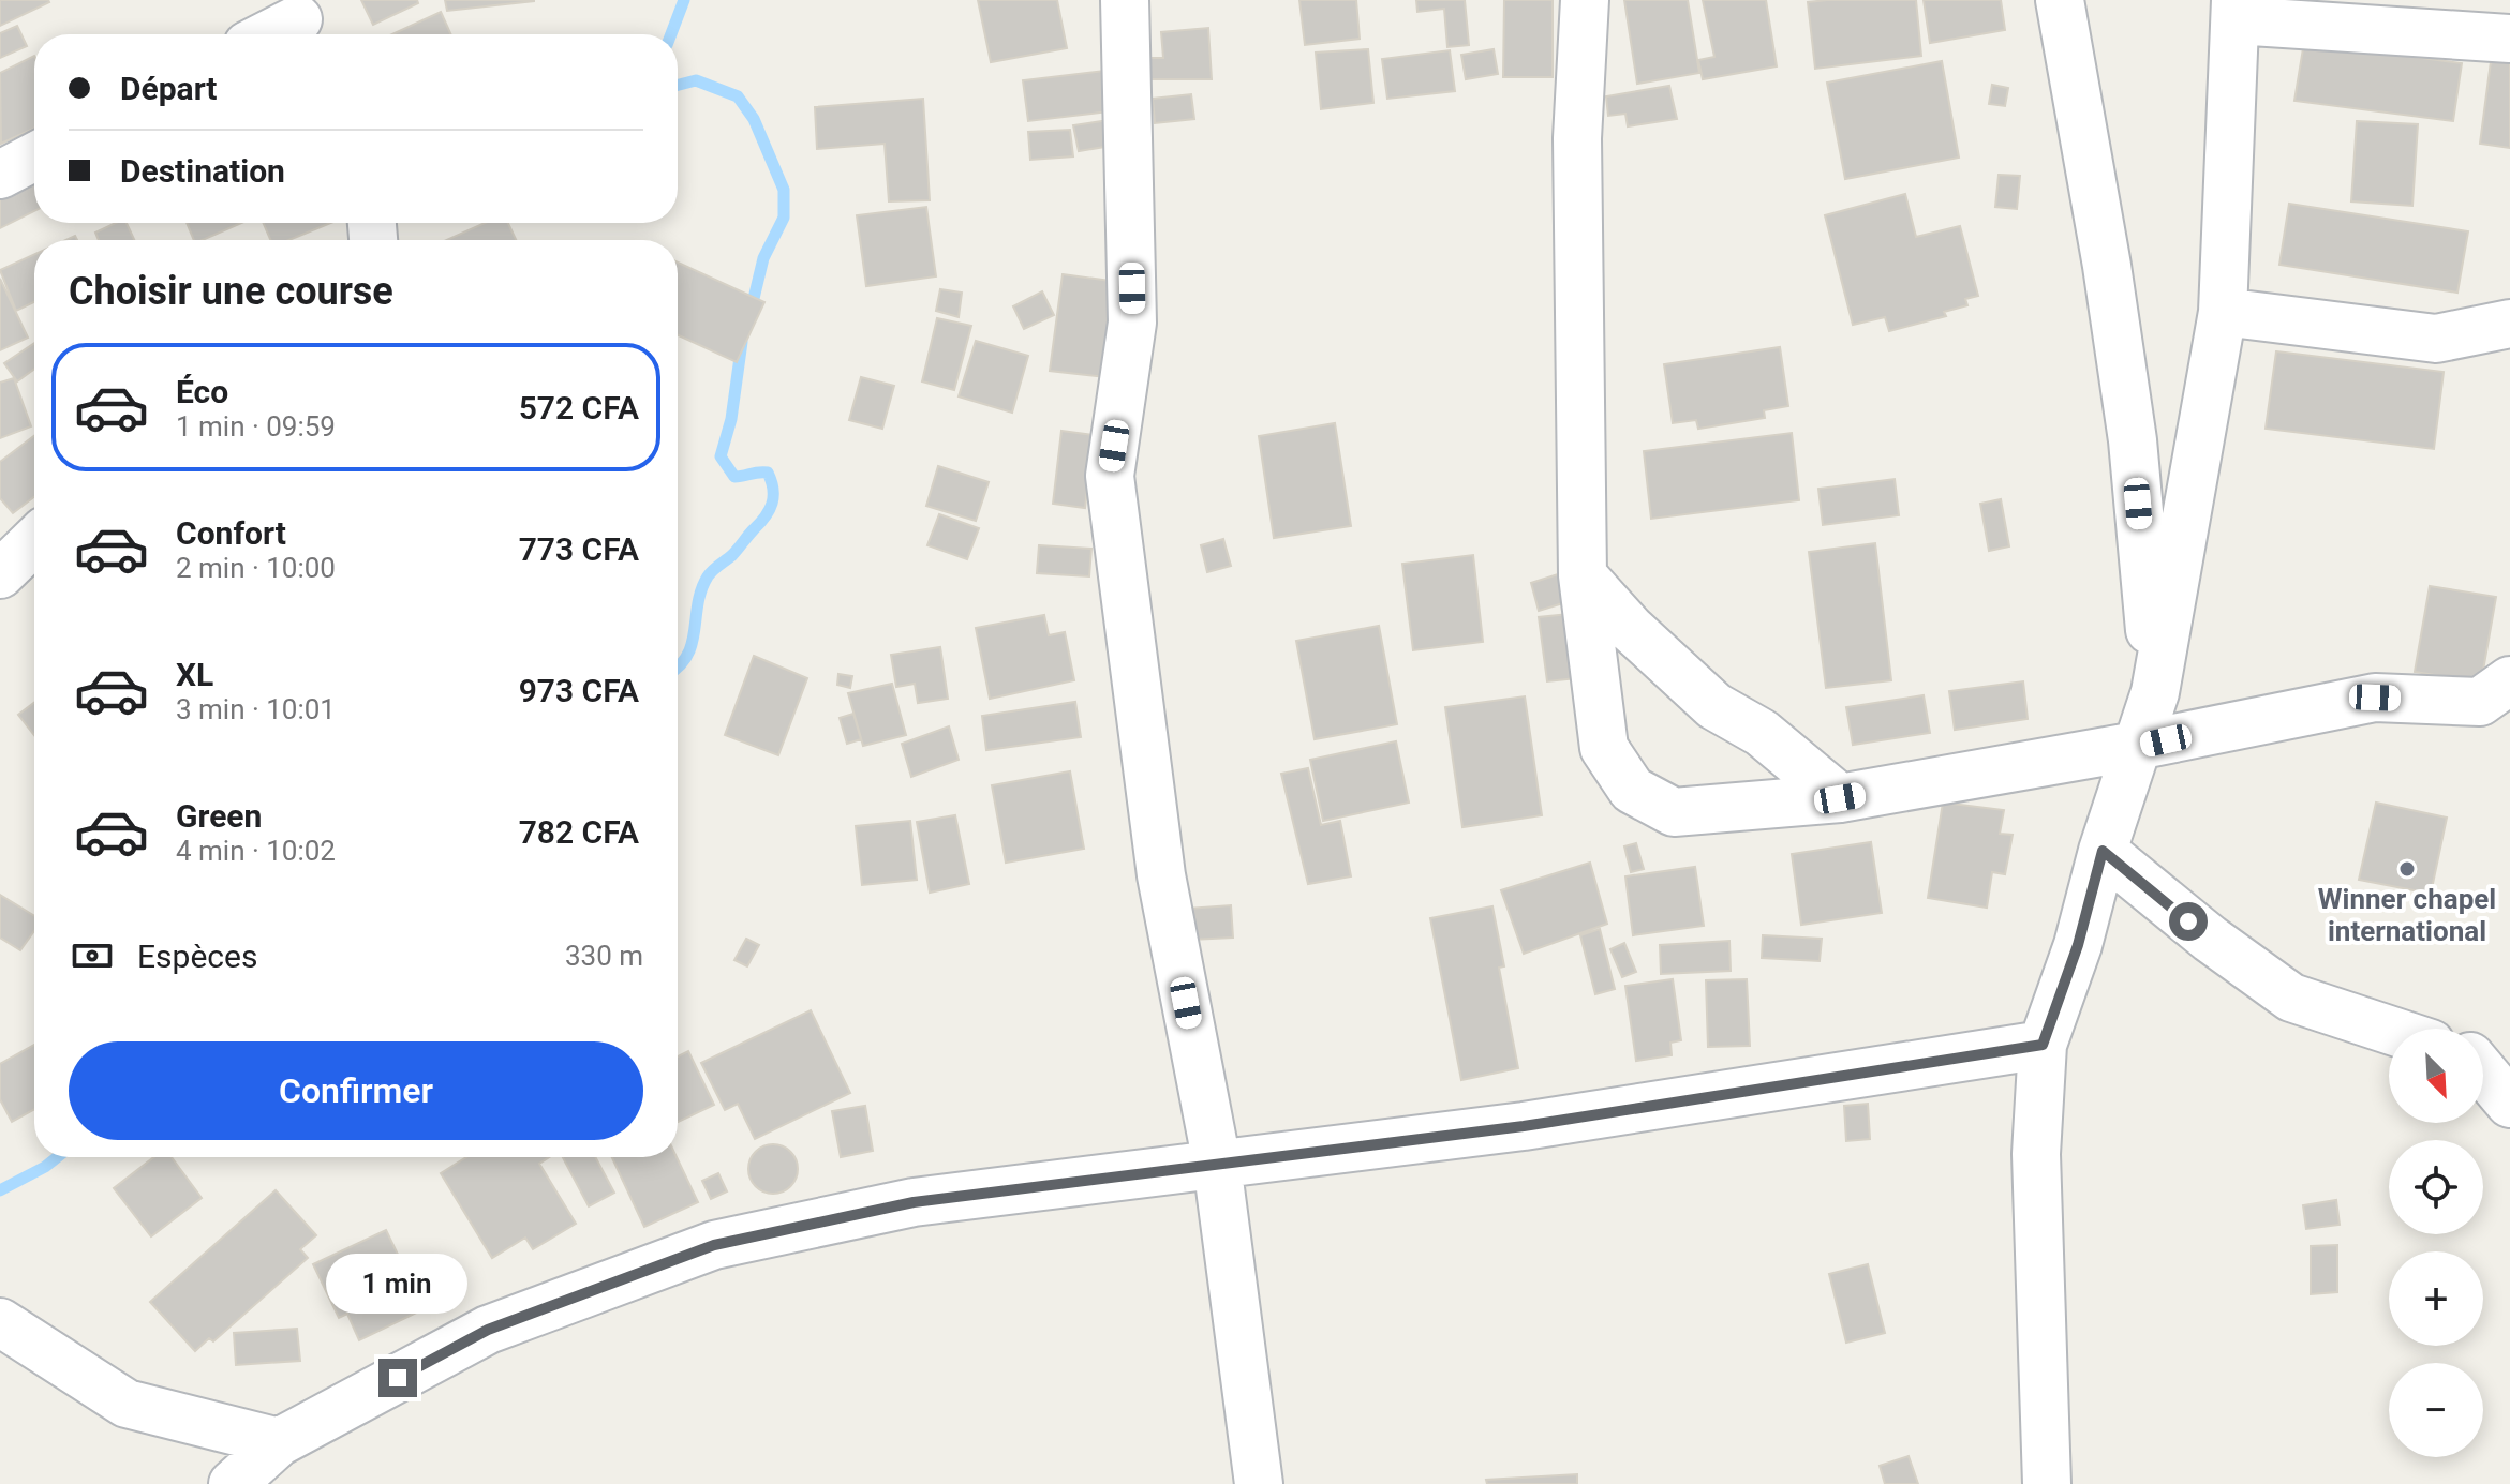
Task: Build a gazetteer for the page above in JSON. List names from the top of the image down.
{
  "places": ["Winner chapel international"],
  "north": "bottom right",
  "page": {
    "banner": ["Départ", "Destination"],
    "heading": "Choisir une course",
    "list": [
      {
        "name": "Éco",
        "note": "1 min · 09:59",
        "value": "572 CFA"
      },
      {
        "name": "Confort",
        "note": "2 min · 10:00",
        "value": "773 CFA"
      },
      {
        "name": "XL",
        "note": "3 min · 10:01",
        "value": "973 CFA"
      },
      {
        "name": "Green",
        "note": "4 min · 10:02",
        "value": "782 CFA"
      }
    ],
    "pay": ["Espèces", "330 m"],
    "buttons": "Confirmer",
    "map_buttons": ["+", "−"],
    "bubble": "1 min"
  }
}
